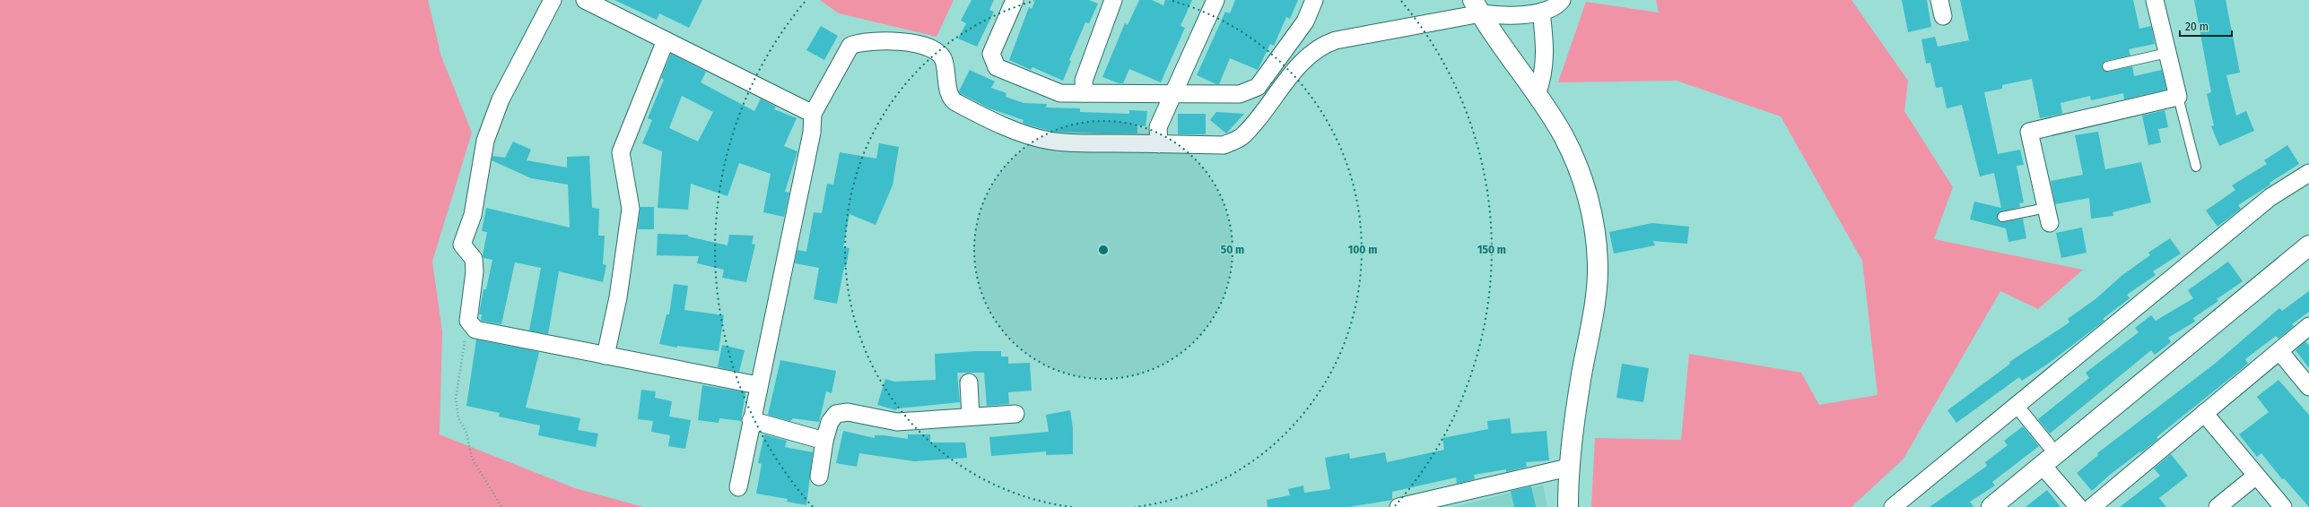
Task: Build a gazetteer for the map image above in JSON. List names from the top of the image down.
{
  "scale_bar": "20 m",
  "rings": ["50 m", "100 m", "150 m"]
}
